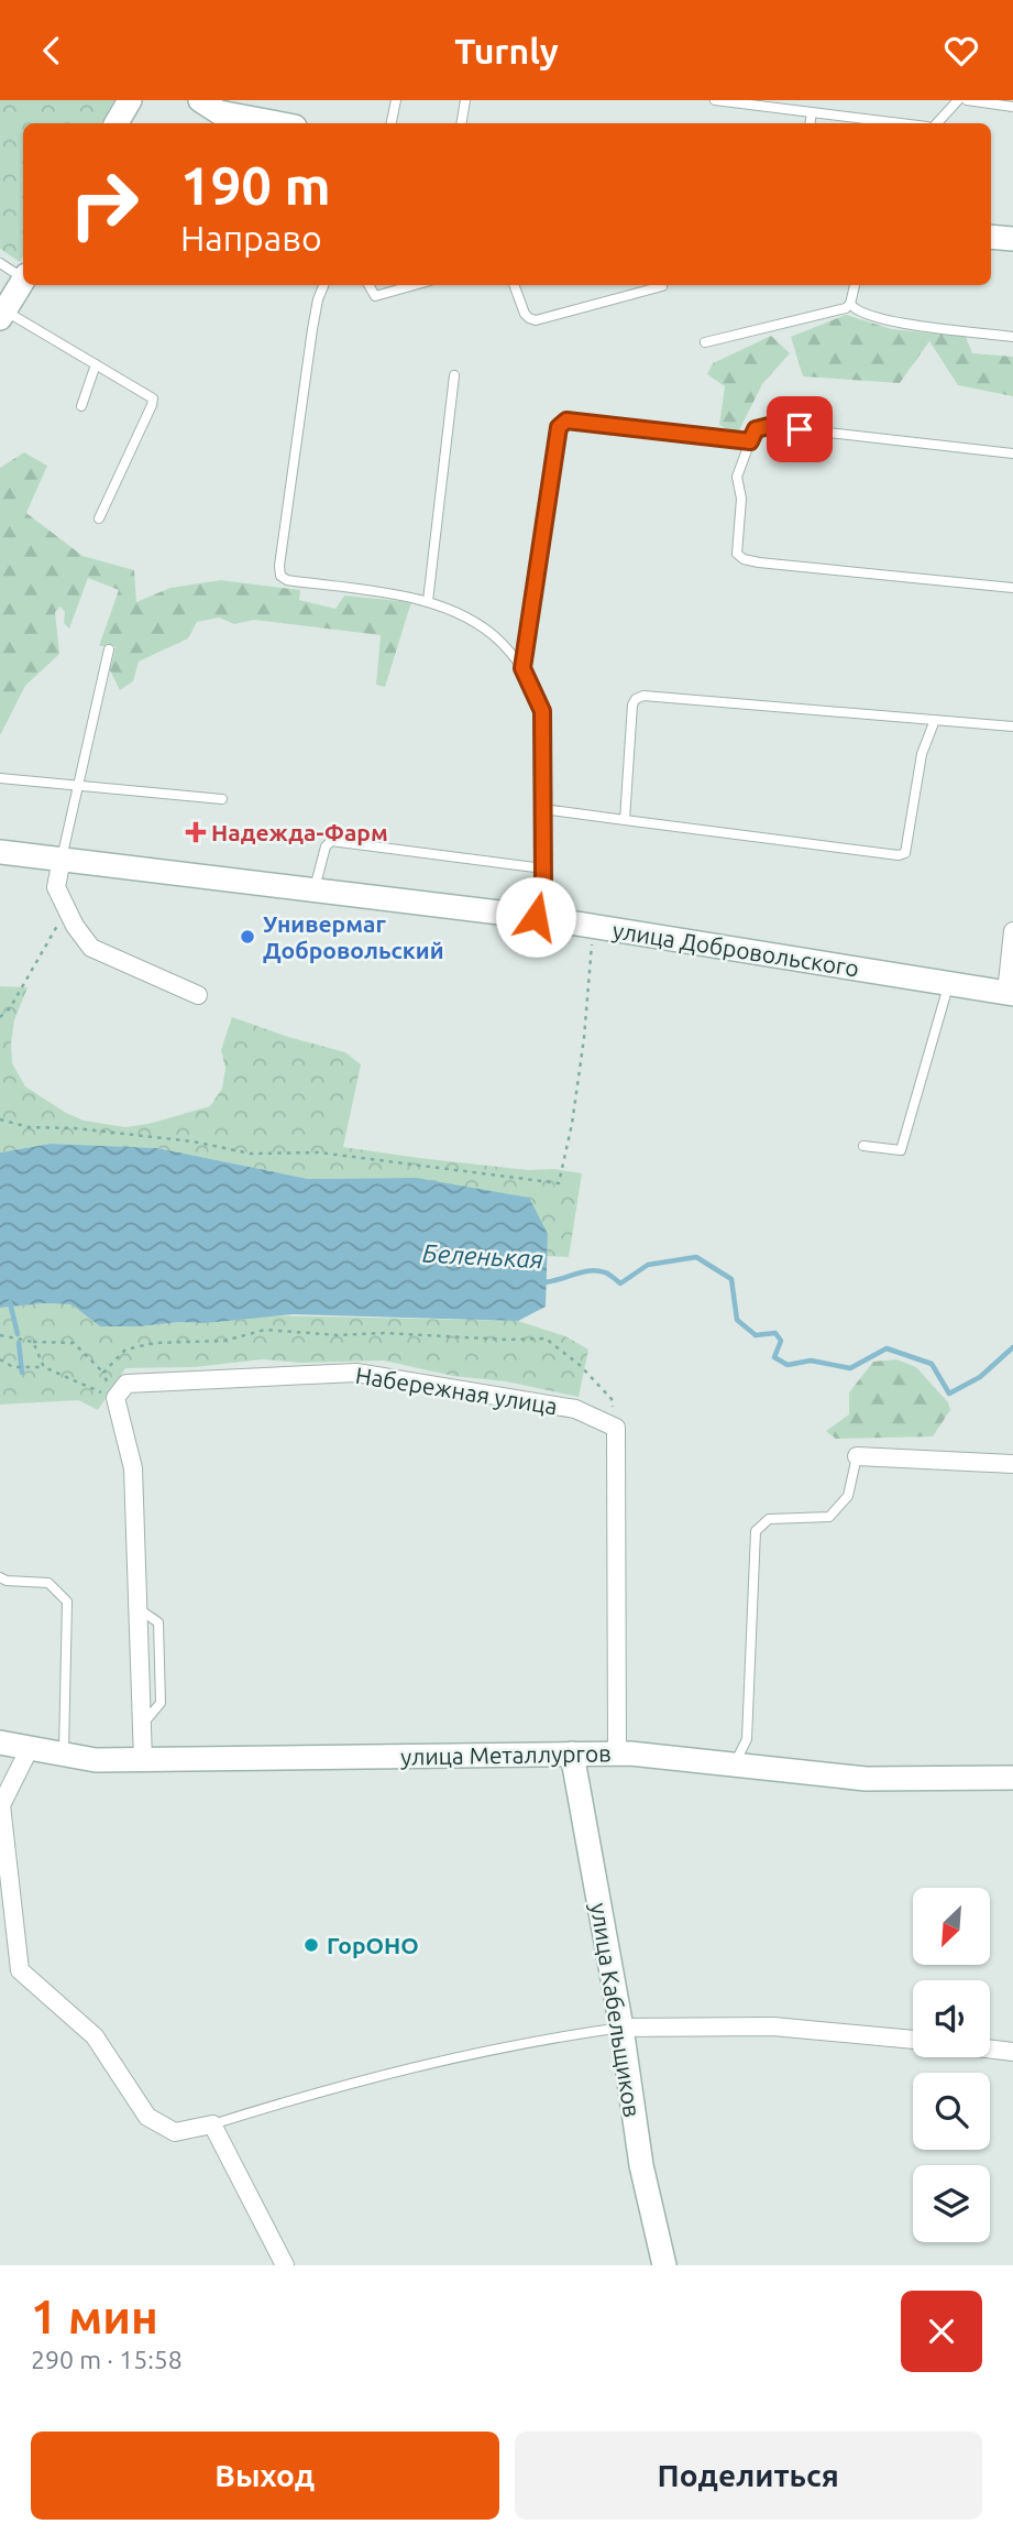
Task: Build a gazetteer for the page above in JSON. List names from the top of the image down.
{
  "streets": {
    "street": [
      "улица Добровольского",
      "Набережная улица",
      "улица Металлургов",
      "улица Кабельщиков"
    ]
  },
  "crossings": [
    ["улица Металлургов", "улица Кабельщиков"]
  ],
  "water": ["Беленькая"],
  "places": {
    "health": ["Надежда-Фарм"],
    "other": ["Универмаг Добровольский", "ГорОНО"]
  },
  "north": "bottom left",
  "page": {
    "header": "Turnly",
    "turn": ["190 m", "Направо"],
    "heading": ["1 мин", "290 m · 15:58"],
    "buttons": ["Выход", "Поделиться"]
  }
}
